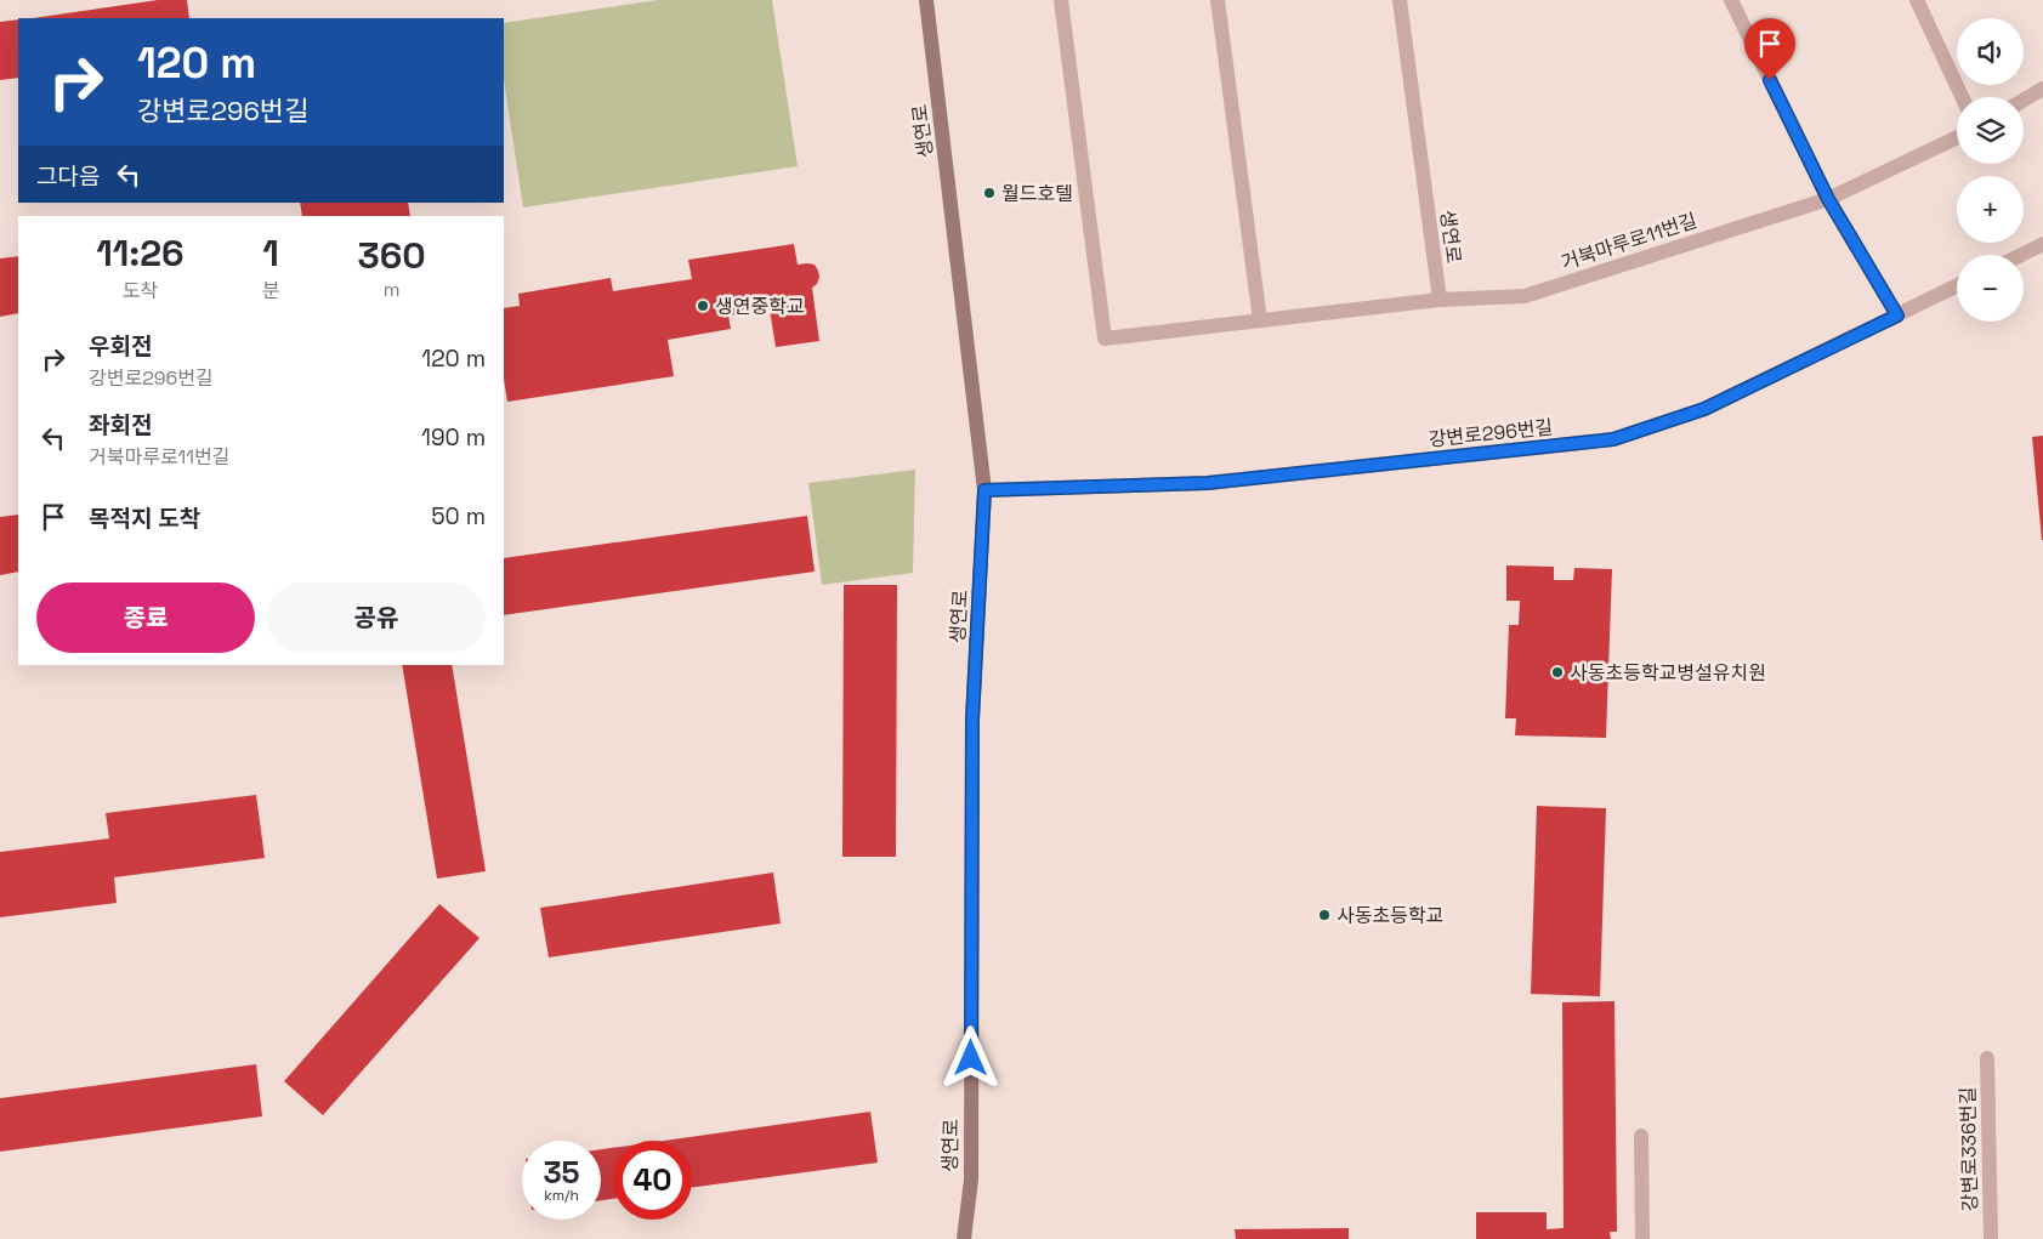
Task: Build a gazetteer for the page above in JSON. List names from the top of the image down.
{
  "streets": {
    "street": [
      "생연로",
      "거북마루로11번길",
      "강변로296번길",
      "강변로336번길"
    ]
  },
  "crossings": [
    ["생연로", "거북마루로11번길"],
    ["생연로", "강변로296번길"]
  ],
  "places": [
    "월드호텔",
    "생연중학교",
    "사동초등학교병설유치원",
    "사동초등학교"
  ],
  "page": {
    "map_buttons": ["+", "−"],
    "turn": ["120 m", "강변로296번길"],
    "then": "그다음",
    "eta": [
      "11:26",
      "도착",
      "1",
      "분",
      "360",
      "m"
    ],
    "list": [
      {
        "name": "우회전",
        "note": "강변로296번길",
        "value": "120 m"
      },
      {
        "name": "좌회전",
        "note": "거북마루로11번길",
        "value": "190 m"
      },
      {
        "name": "목적지 도착",
        "value": "50 m"
      }
    ],
    "buttons": ["종료", "공유"],
    "speed": "35 km/h",
    "limit": "40"
  }
}
